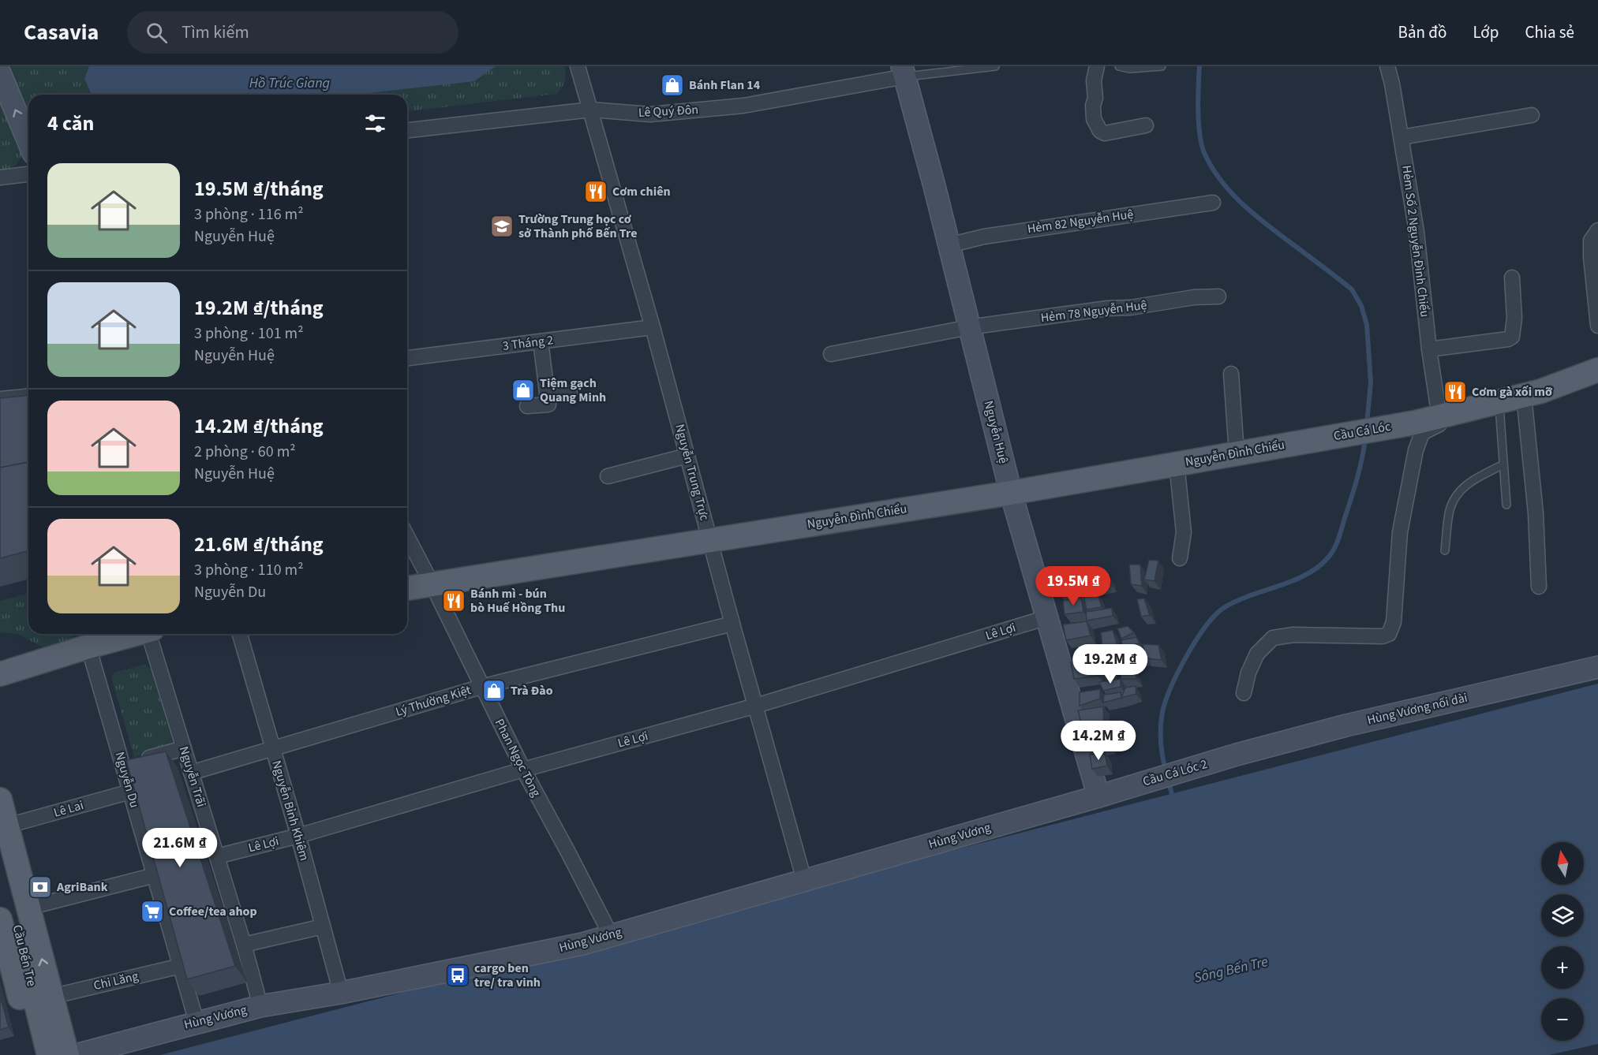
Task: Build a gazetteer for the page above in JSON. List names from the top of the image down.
{
  "streets": {
    "main road": ["Cầu Cá Lóc", "Nguyễn Đình Chiểu", "Cầu Bến Tre"],
    "street": [
      "Lê Quý Đôn",
      "Hẻm 82 Nguyễn Huệ",
      "Hẻm Số 2 Nguyễn Đình Chiểu",
      "Hẻm 78 Nguyễn Huệ",
      "3 Tháng 2",
      "Nguyễn Huệ",
      "Nguyễn Trung Trực",
      "Lê Lợi",
      "Lý Thường Kiệt",
      "Hùng Vương nối dài",
      "Phan Ngọc Tòng",
      "Cầu Cá Lóc 2",
      "Nguyễn Trãi",
      "Nguyễn Du",
      "Lê Lai",
      "Nguyễn Bỉnh Khiêm",
      "Hùng Vương",
      "Chi Lăng"
    ]
  },
  "crossings": [
    ["Lê Quý Đôn", "Nguyễn Huệ"],
    ["Lê Quý Đôn", "Nguyễn Trung Trực"],
    ["Hẻm 82 Nguyễn Huệ", "Nguyễn Huệ"],
    ["Hẻm 78 Nguyễn Huệ", "Nguyễn Huệ"],
    ["3 Tháng 2", "Nguyễn Trung Trực"],
    ["Cầu Cá Lóc", "Nguyễn Đình Chiểu"],
    ["Nguyễn Huệ", "Nguyễn Đình Chiểu"],
    ["Nguyễn Huệ", "Lê Lợi"],
    ["Nguyễn Huệ", "Cầu Cá Lóc 2"],
    ["Nguyễn Huệ", "Hùng Vương"],
    ["Nguyễn Đình Chiểu", "Nguyễn Trung Trực"],
    ["Nguyễn Đình Chiểu", "Phan Ngọc Tòng"],
    ["Nguyễn Trung Trực", "Lê Lợi"],
    ["Nguyễn Trung Trực", "Lý Thường Kiệt"],
    ["Nguyễn Trung Trực", "Hùng Vương"],
    ["Lê Lợi", "Phan Ngọc Tòng"],
    ["Lê Lợi", "Nguyễn Trãi"],
    ["Lê Lợi", "Nguyễn Bỉnh Khiêm"],
    ["Lý Thường Kiệt", "Phan Ngọc Tòng"],
    ["Lý Thường Kiệt", "Nguyễn Trãi"],
    ["Lý Thường Kiệt", "Nguyễn Bỉnh Khiêm"],
    ["Hùng Vương nối dài", "Cầu Cá Lóc 2"],
    ["Phan Ngọc Tòng", "Hùng Vương"],
    ["Cầu Cá Lóc 2", "Hùng Vương"],
    ["Nguyễn Trãi", "Hùng Vương"],
    ["Nguyễn Du", "Lê Lai"],
    ["Nguyễn Du", "Hùng Vương"],
    ["Nguyễn Du", "Chi Lăng"],
    ["Nguyễn Bỉnh Khiêm", "Hùng Vương"]
  ],
  "water": ["Hồ Trúc Giang", "Sông Bến Tre"],
  "places": {
    "shop": ["Bánh Flan 14", "Tiệm gạch Quang Minh", "Trà Đào"],
    "restaurant": ["Cơm chiên", "Cơm gà xối mỡ", "Bánh mì - bún bò Huế Hồng Thu"],
    "school or university": ["Trường Trung học cơ sở Thành phố Bến Tre"],
    "bank": ["AgriBank"],
    "supermarket": ["Coffee/tea ahop"],
    "bus stop": ["cargo ben tre/ tra vinh"]
  },
  "north": "top",
  "page": {
    "header": "Casavia",
    "search": "Tìm kiếm",
    "nav": ["Bản đồ", "Lớp", "Chia sẻ"],
    "heading": "4 căn",
    "list": [
      {
        "name": "19.5M ₫/tháng",
        "note": "3 phòng · 116 m² · Nguyễn Huệ"
      },
      {
        "name": "19.2M ₫/tháng",
        "note": "3 phòng · 101 m² · Nguyễn Huệ"
      },
      {
        "name": "14.2M ₫/tháng",
        "note": "2 phòng · 60 m² · Nguyễn Huệ"
      },
      {
        "name": "21.6M ₫/tháng",
        "note": "3 phòng · 110 m² · Nguyễn Du"
      }
    ],
    "price": [
      "19.5M ₫",
      "19.2M ₫",
      "14.2M ₫",
      "21.6M ₫"
    ],
    "map_buttons": ["+", "−"]
  }
}
